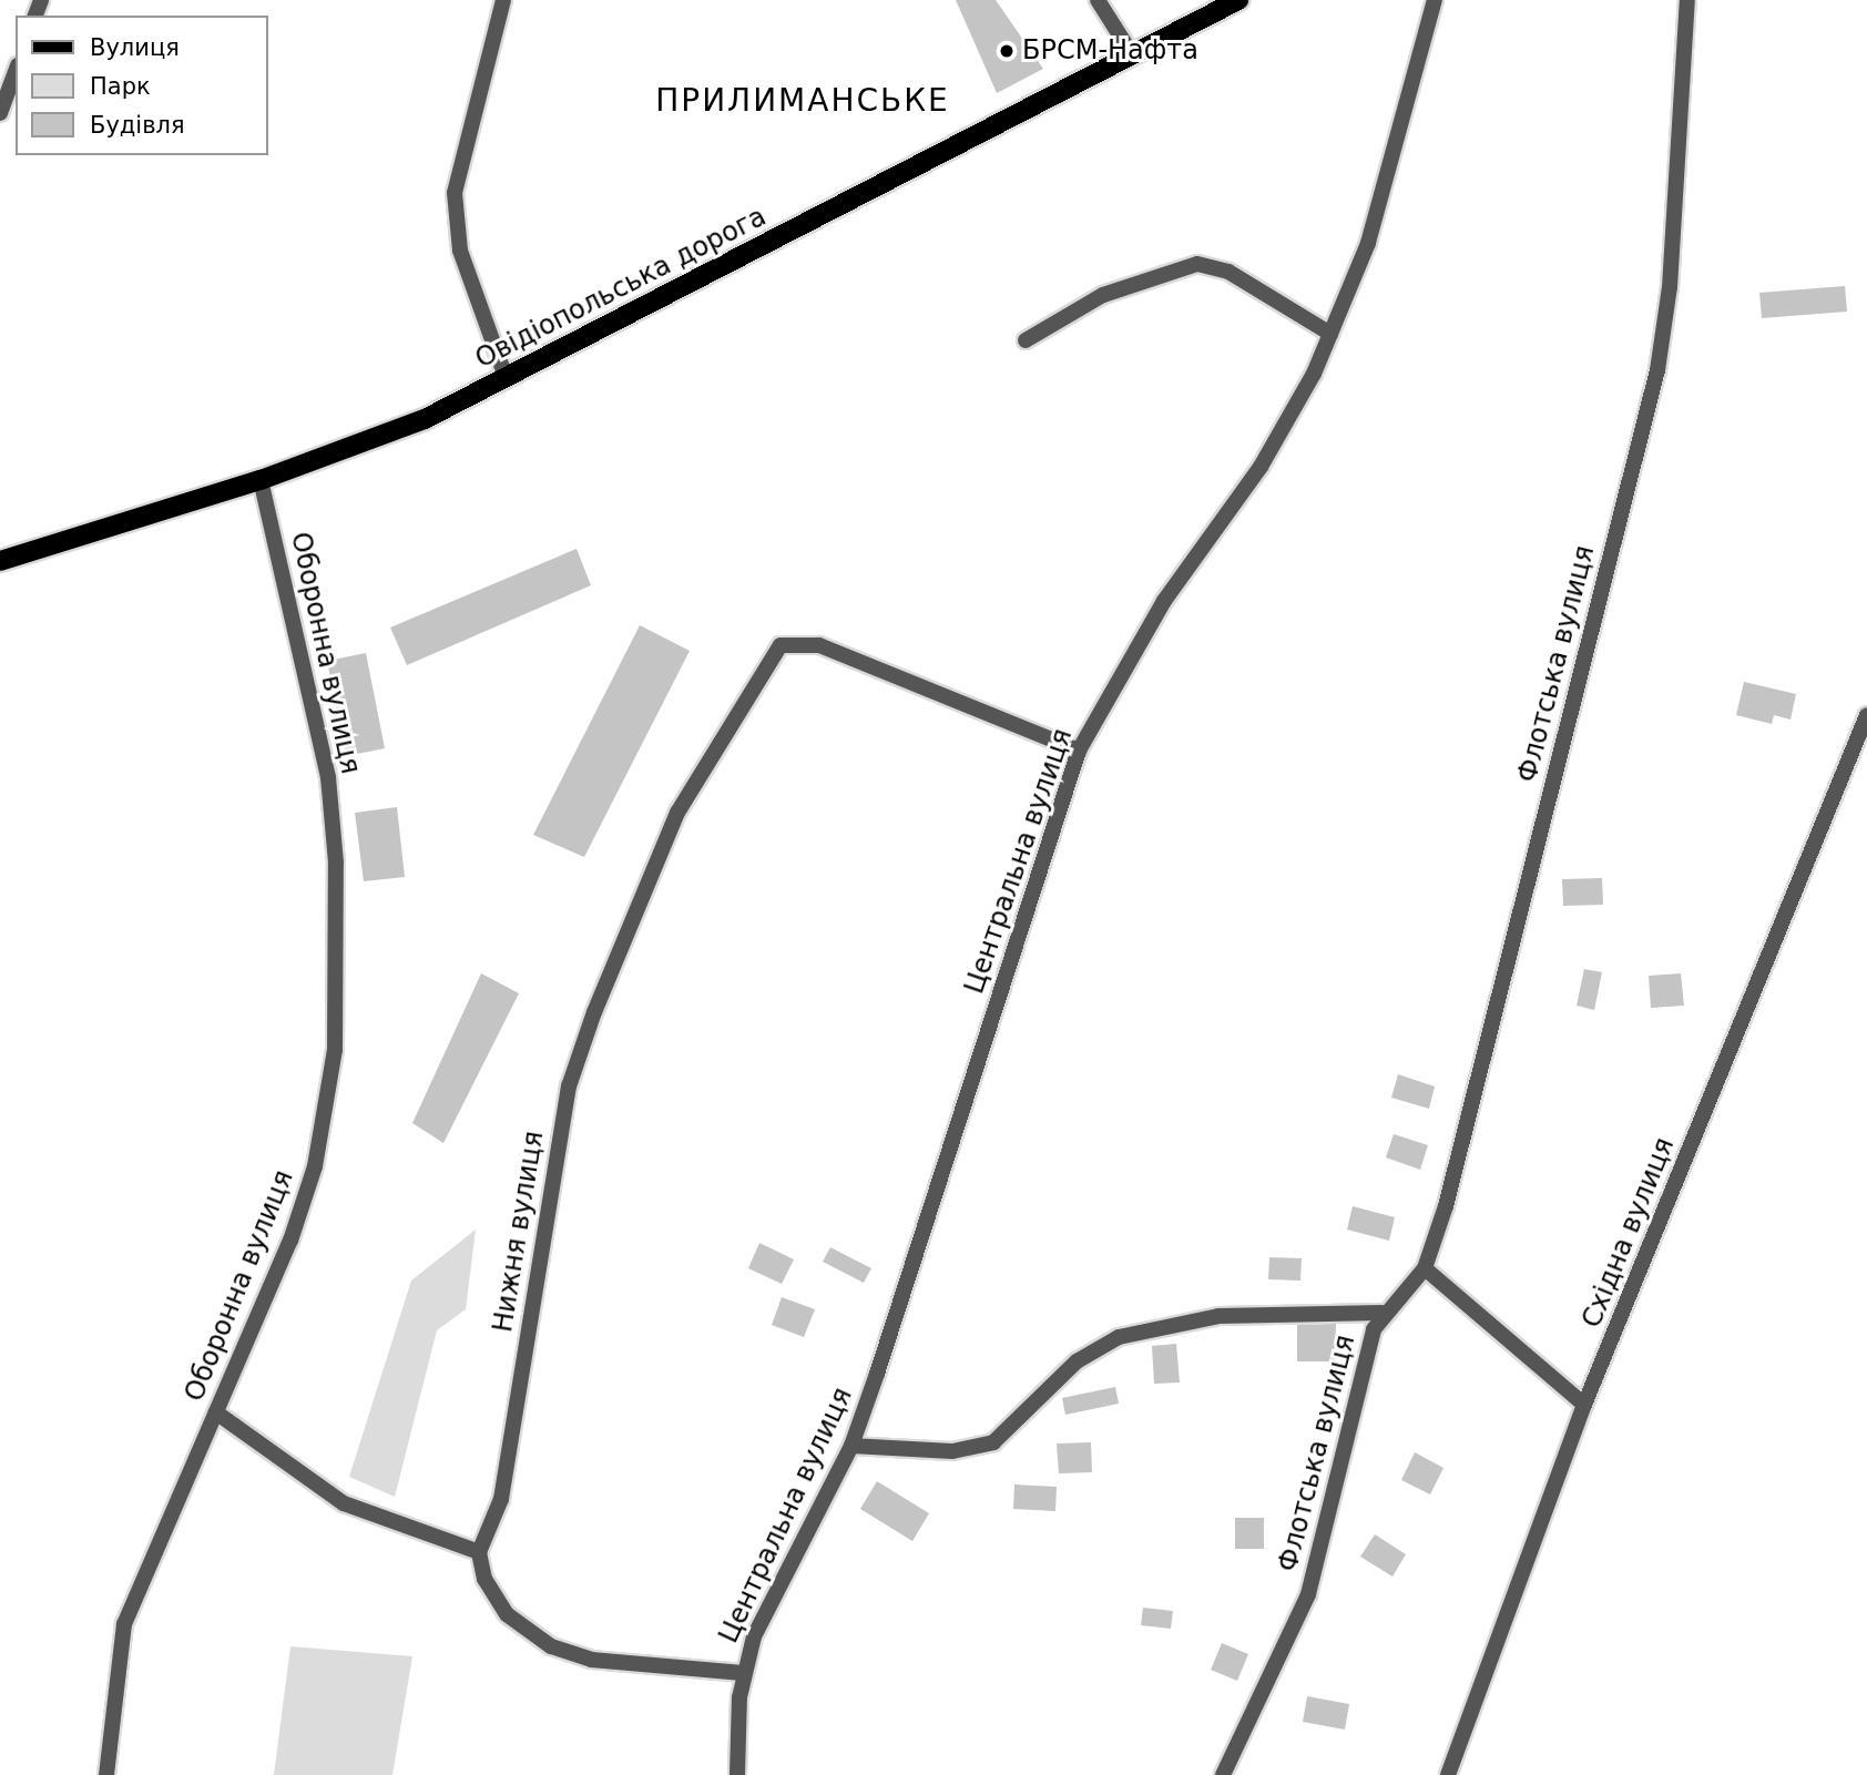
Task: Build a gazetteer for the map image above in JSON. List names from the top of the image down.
{
  "streets": {
    "main road": ["Овідіопольська дорога"],
    "street": [
      "Оборонна вулиця",
      "Флотська вулиця",
      "Центральна вулиця",
      "Нижня вулиця",
      "Східна вулиця"
    ]
  },
  "crossings": [
    ["Овідіопольська дорога", "Оборонна вулиця"],
    ["Флотська вулиця", "Центральна вулиця"],
    ["Центральна вулиця", "Нижня вулиця"]
  ],
  "districts": ["ПРИЛИМАНСЬКЕ"],
  "places": ["БРСМ-Нафта"],
  "legend": ["Вулиця", "Парк", "Будівля"]
}
